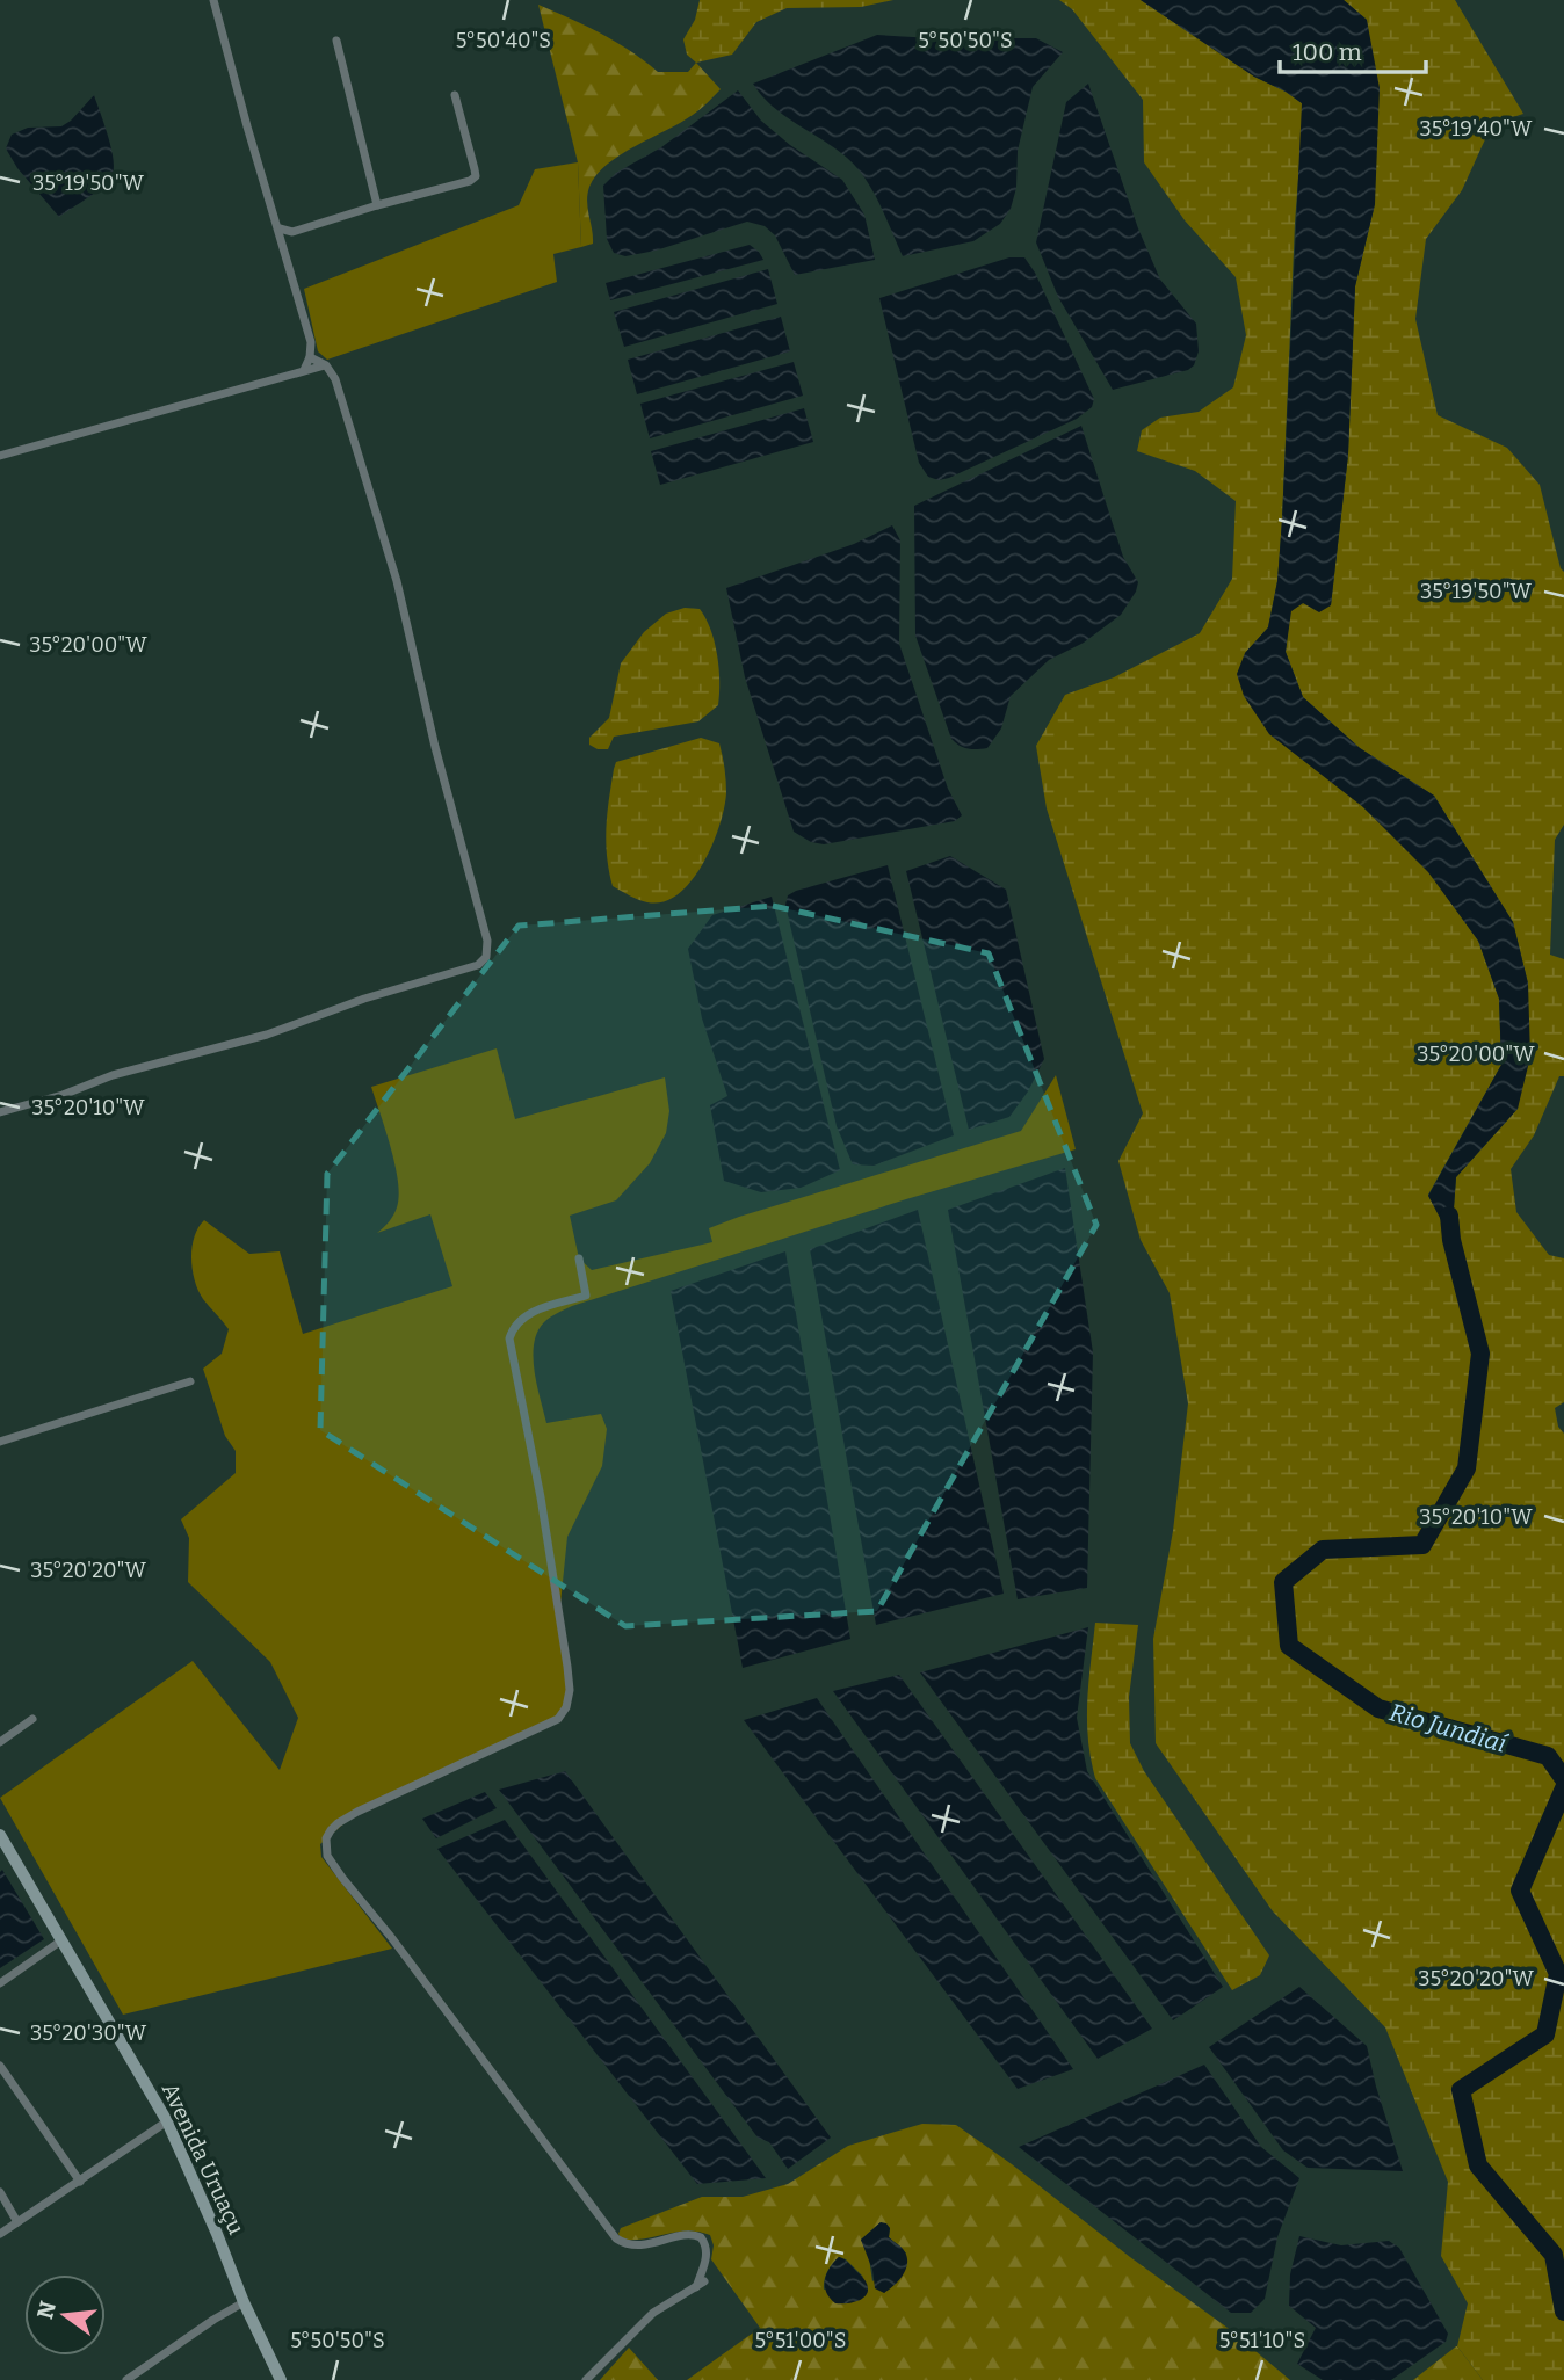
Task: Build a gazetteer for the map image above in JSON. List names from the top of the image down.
{
  "streets": {
    "street": ["Avenida Uruaçu"]
  },
  "water": ["Rio Jundiaí"],
  "scale_bar": "100 m",
  "north": "left",
  "coordinates": [
    "5°50'40\"S",
    "5°50'50\"S",
    "35°19'40\"W",
    "35°19'50\"W",
    "35°20'00\"W",
    "35°20'10\"W",
    "35°20'20\"W",
    "35°20'30\"W",
    "5°51'00\"S",
    "5°51'10\"S"
  ]
}
